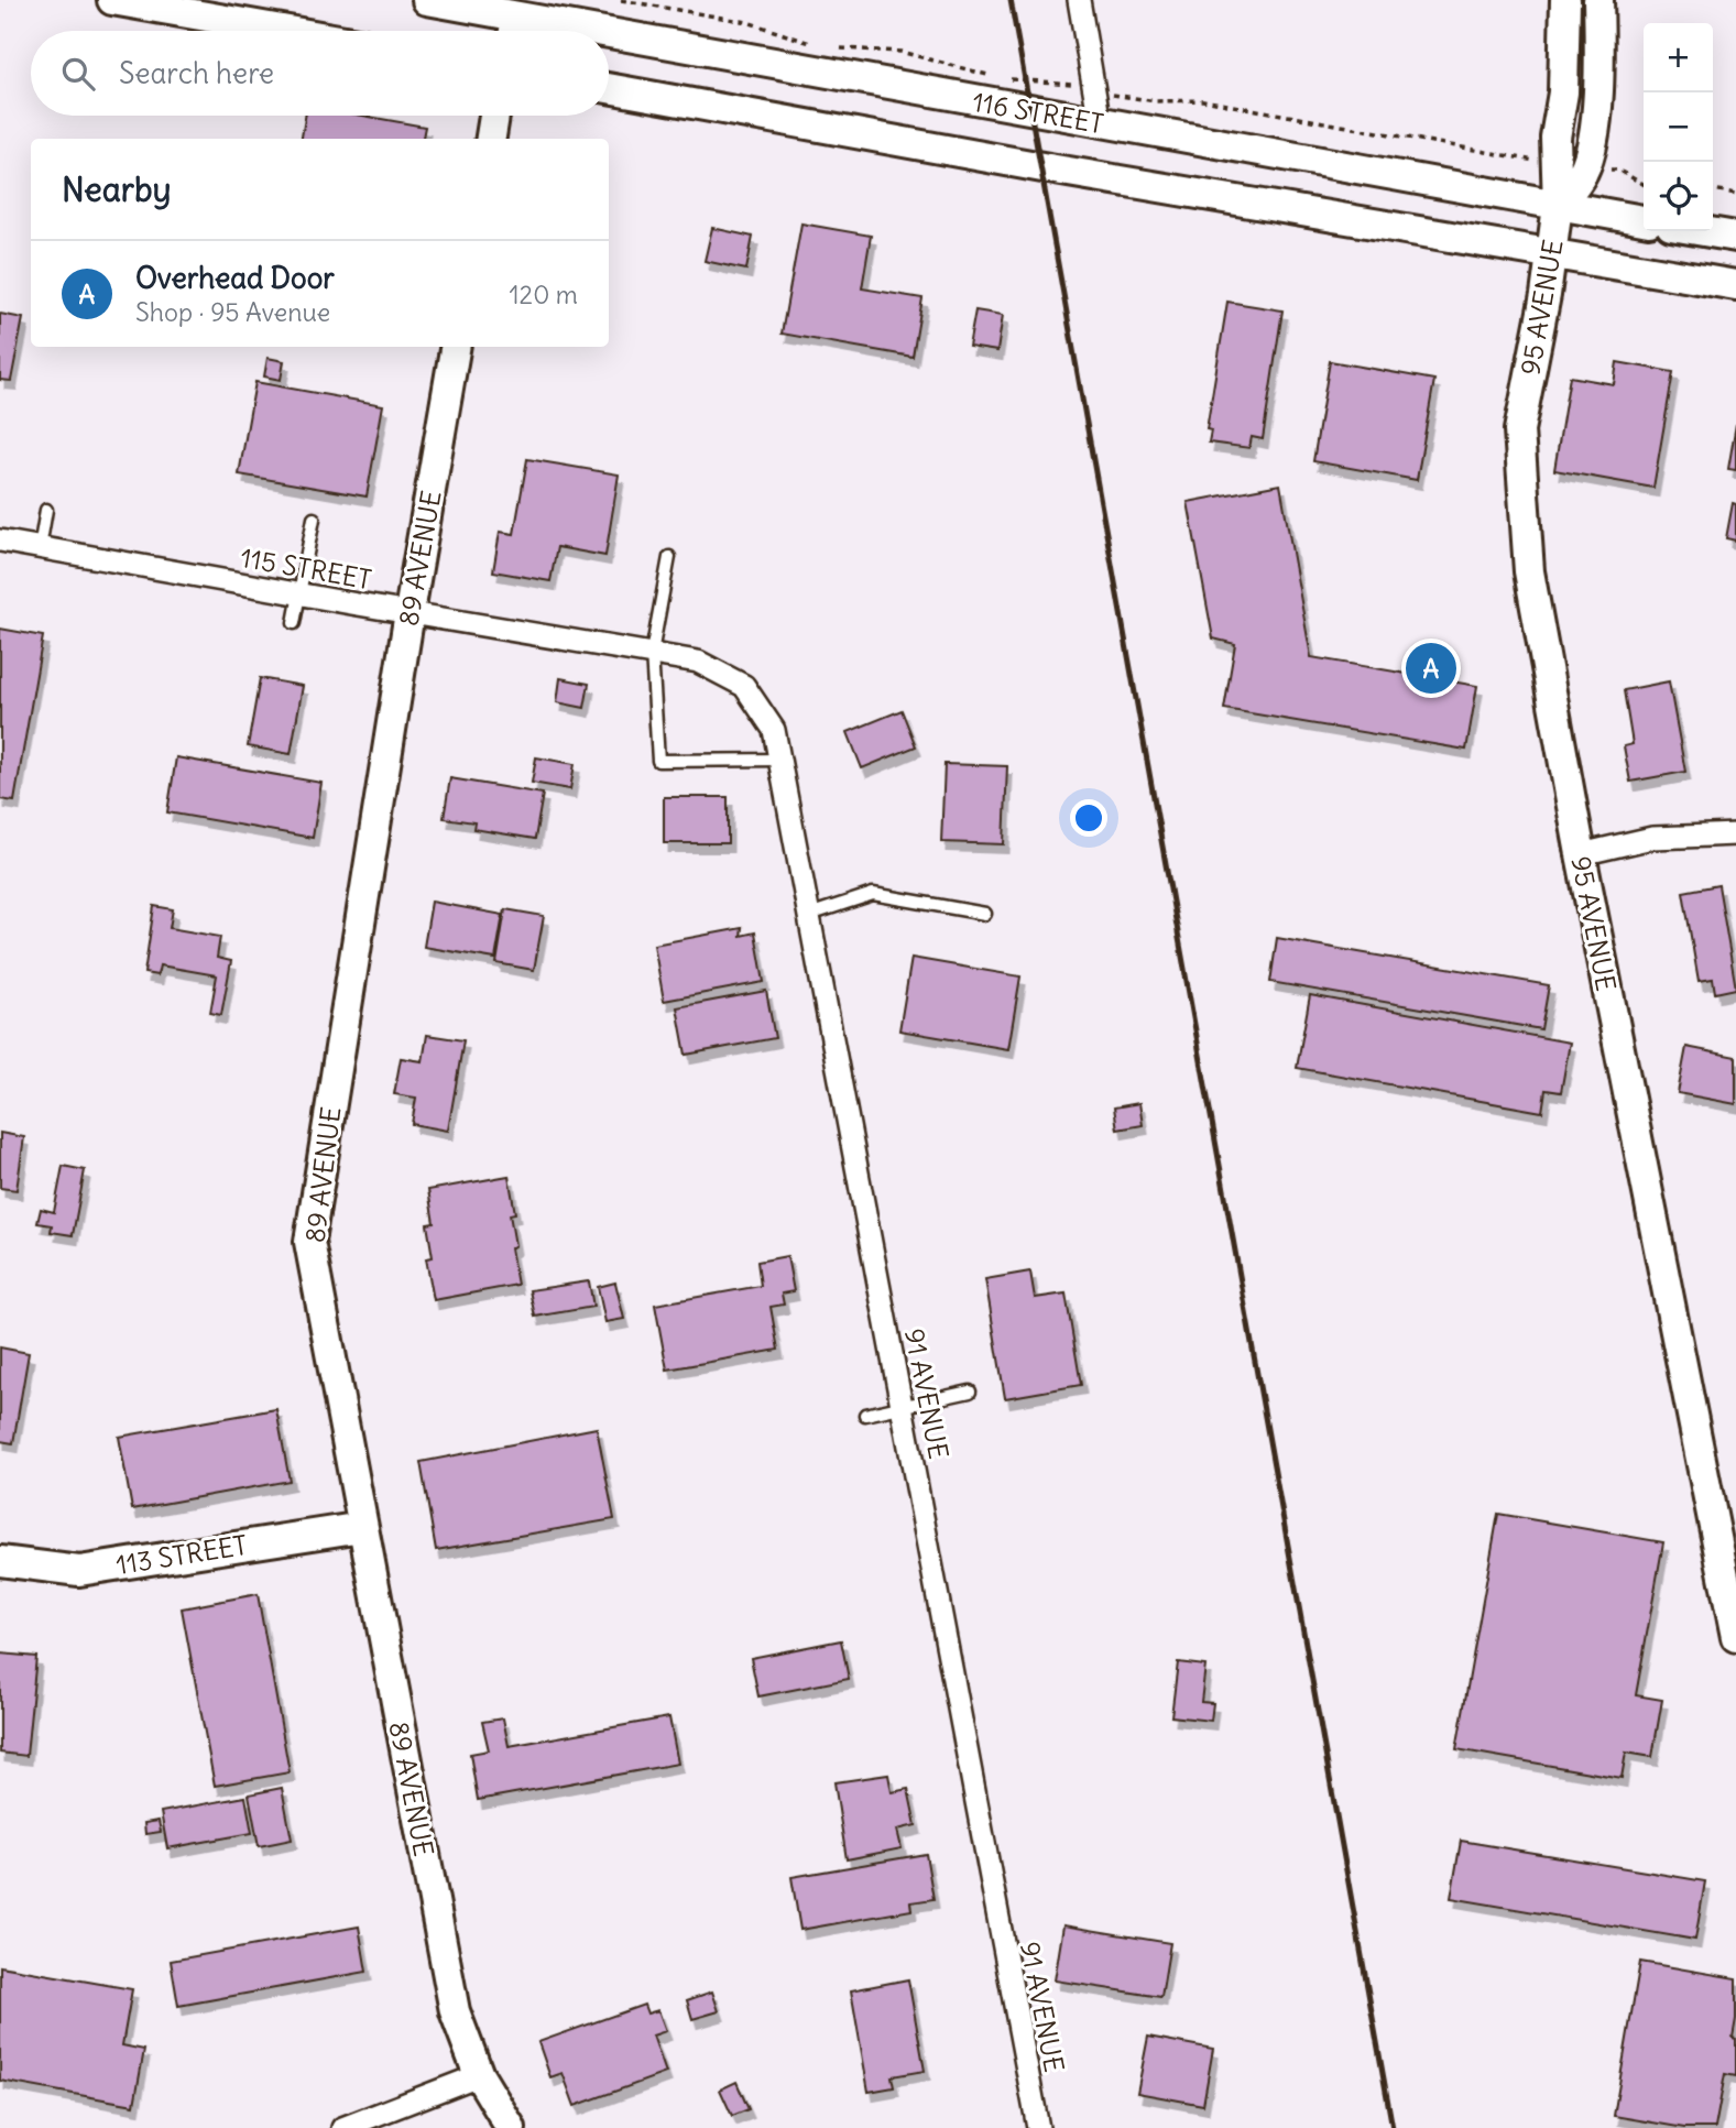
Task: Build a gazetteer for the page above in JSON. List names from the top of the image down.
{
  "streets": {
    "street": [
      "116 STREET",
      "95 AVENUE",
      "89 AVENUE",
      "115 STREET",
      "91 AVENUE",
      "113 STREET"
    ]
  },
  "crossings": [
    ["116 STREET", "95 AVENUE"],
    ["89 AVENUE", "115 STREET"],
    ["89 AVENUE", "113 STREET"],
    ["115 STREET", "91 AVENUE"]
  ],
  "page": {
    "map_buttons": ["+", "−"],
    "search": "Search here",
    "heading": "Nearby",
    "list": [
      {
        "mark": "A",
        "name": "Overhead Door",
        "note": "Shop · 95 Avenue",
        "value": "120 m"
      }
    ],
    "pins": "A"
  }
}
